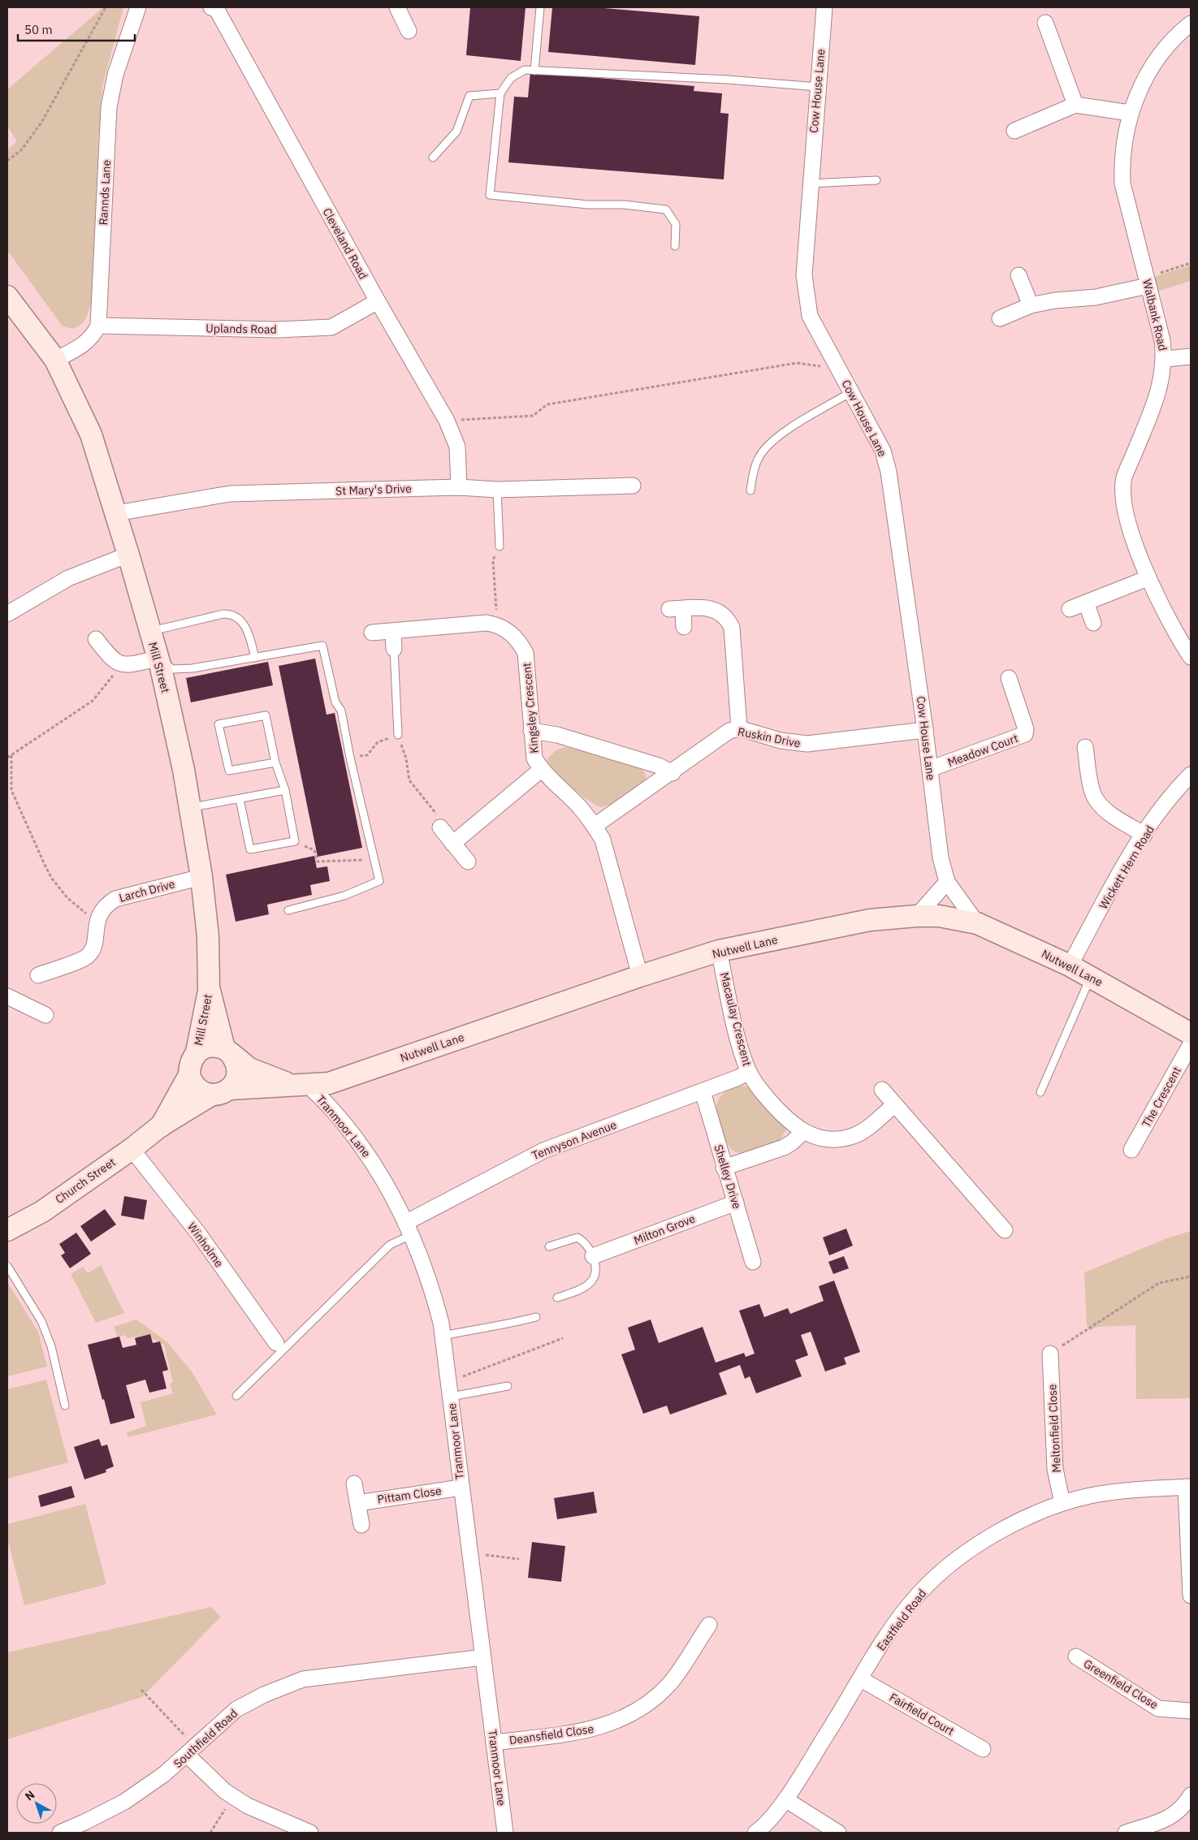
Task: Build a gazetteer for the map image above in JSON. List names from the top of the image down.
{
  "streets": {
    "street": [
      "Cow House Lane",
      "Rannds Lane",
      "Cleveland Road",
      "Walbank Road",
      "Uplands Road",
      "St Mary's Drive",
      "Mill Street",
      "Kingsley Crescent",
      "Ruskin Drive",
      "Meadow Court",
      "Wickett Hern Road",
      "Larch Drive",
      "Nutwell Lane",
      "Macaulay Crescent",
      "The Crescent",
      "Tranmoor Lane",
      "Tennyson Avenue",
      "Shelley Drive",
      "Church Street",
      "Milton Grove",
      "Winholme",
      "Meltonfield Close",
      "Pittam Close",
      "Eastfield Road",
      "Greenfield Close",
      "Fairfield Court",
      "Deansfield Close",
      "Southfield Road"
    ]
  },
  "crossings": [
    ["Cow House Lane", "Ruskin Drive"],
    ["Cow House Lane", "Meadow Court"],
    ["Cow House Lane", "Nutwell Lane"],
    ["Rannds Lane", "Uplands Road"],
    ["Cleveland Road", "Uplands Road"],
    ["Cleveland Road", "St Mary's Drive"],
    ["St Mary's Drive", "Mill Street"],
    ["Mill Street", "Larch Drive"],
    ["Mill Street", "Nutwell Lane"],
    ["Mill Street", "Church Street"],
    ["Kingsley Crescent", "Ruskin Drive"],
    ["Kingsley Crescent", "Nutwell Lane"],
    ["Wickett Hern Road", "Nutwell Lane"],
    ["Nutwell Lane", "Macaulay Crescent"],
    ["Nutwell Lane", "Tranmoor Lane"],
    ["Nutwell Lane", "Church Street"],
    ["Macaulay Crescent", "Tennyson Avenue"],
    ["Tranmoor Lane", "Tennyson Avenue"],
    ["Tranmoor Lane", "Pittam Close"],
    ["Tranmoor Lane", "Deansfield Close"],
    ["Tranmoor Lane", "Southfield Road"],
    ["Tennyson Avenue", "Shelley Drive"],
    ["Shelley Drive", "Milton Grove"],
    ["Church Street", "Winholme"],
    ["Meltonfield Close", "Eastfield Road"],
    ["Eastfield Road", "Fairfield Court"]
  ],
  "scale_bar": "50 m",
  "north": "top left"
}
